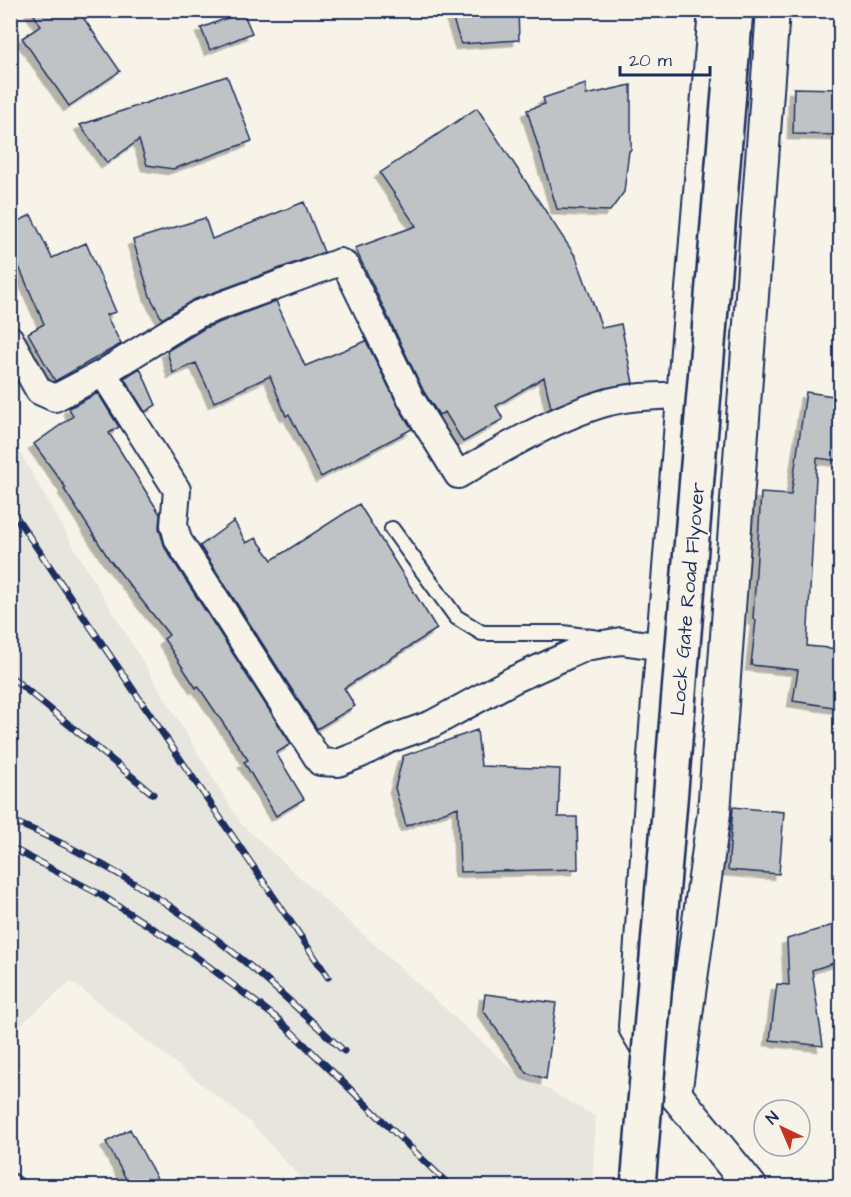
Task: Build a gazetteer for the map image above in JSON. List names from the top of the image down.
{
  "streets": {
    "main road": ["Lock Gate Road Flyover"]
  },
  "scale_bar": "20 m",
  "north": "top left"
}
